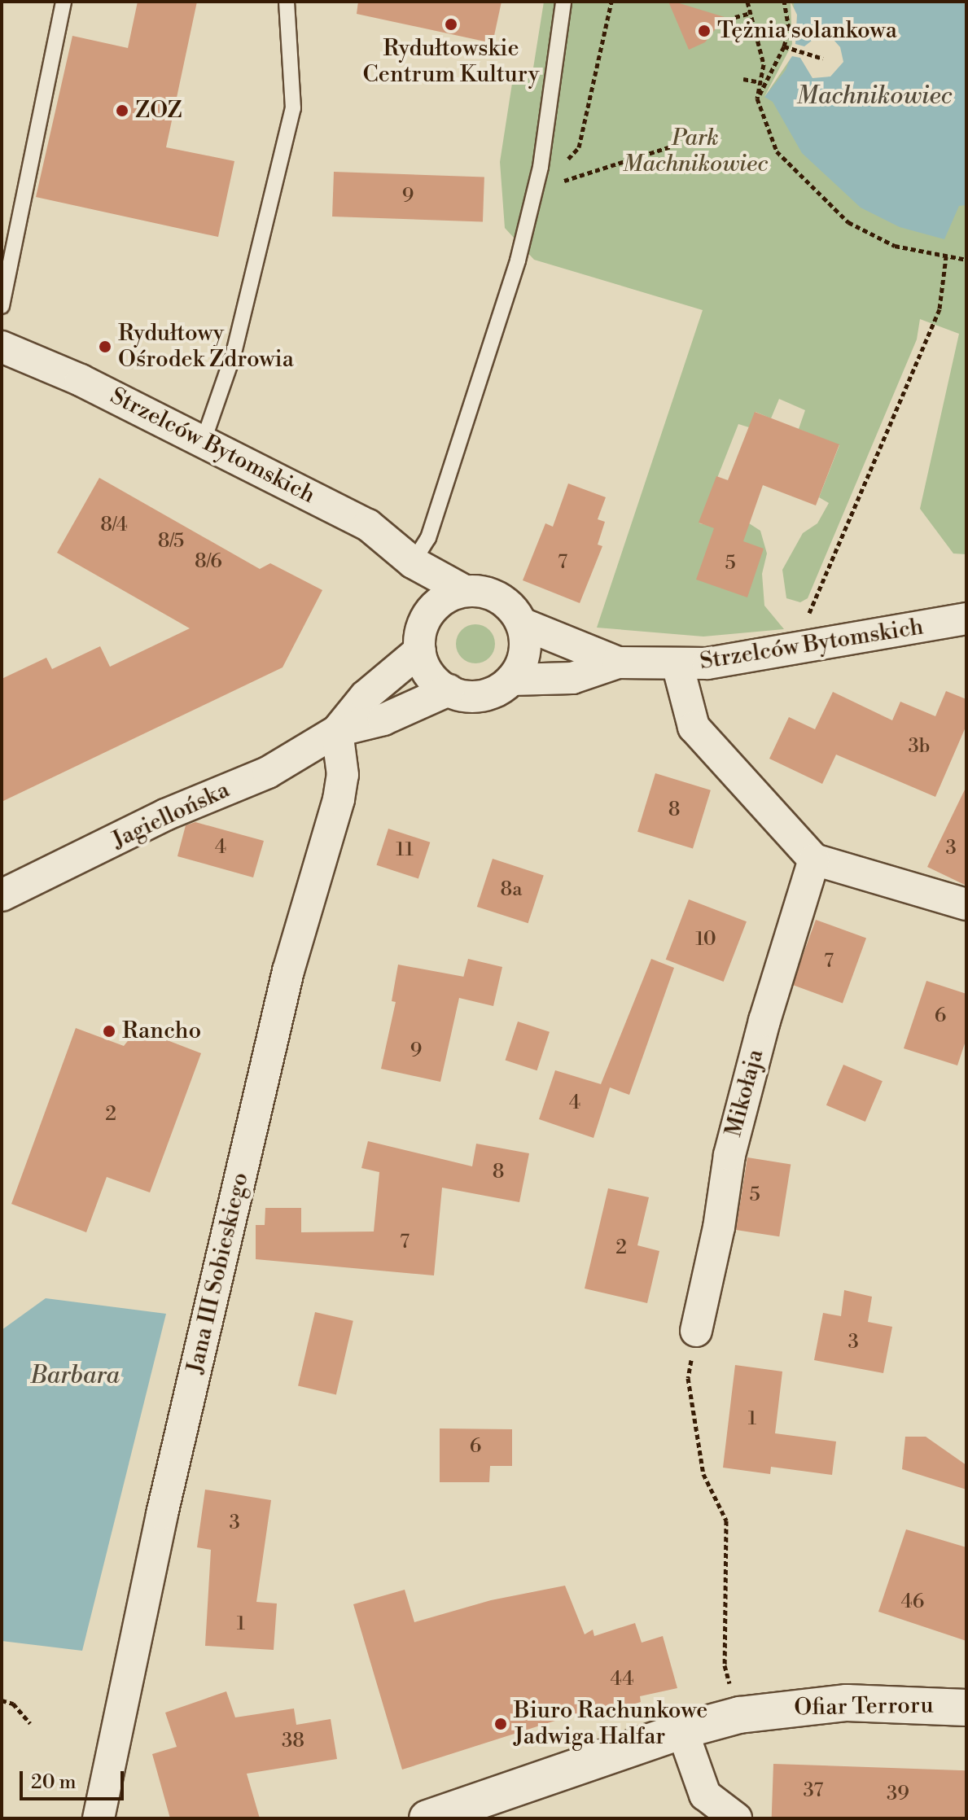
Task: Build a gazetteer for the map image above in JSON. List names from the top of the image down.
{
  "streets": {
    "street": [
      "Strzelców Bytomskich",
      "Jagiellońska",
      "Mikołaja",
      "Jana III Sobieskiego",
      "Ofiar Terroru"
    ]
  },
  "crossings": [
    ["Jagiellońska", "Jana III Sobieskiego"]
  ],
  "water": ["Machnikowiec", "Barbara"],
  "parks": ["Park Machnikowiec"],
  "places": [
    "Rydułtowskie Centrum Kultury",
    "Tężnia solankowa",
    "ZOZ",
    "Rydułtowy Ośrodek Zdrowia",
    "Rancho",
    "Biuro Rachunkowe Jadwiga Halfar"
  ],
  "house_numbers": [
    "9",
    "8/4",
    "8/5",
    "8/6",
    "7",
    "5",
    "3b",
    "8",
    "4",
    "3",
    "11",
    "8a",
    "10",
    "7",
    "6",
    "9",
    "4",
    "2",
    "8",
    "5",
    "7",
    "2",
    "3",
    "1",
    "6",
    "3",
    "46",
    "1",
    "44",
    "38",
    "37",
    "39"
  ],
  "scale_bar": "20 m"
}
